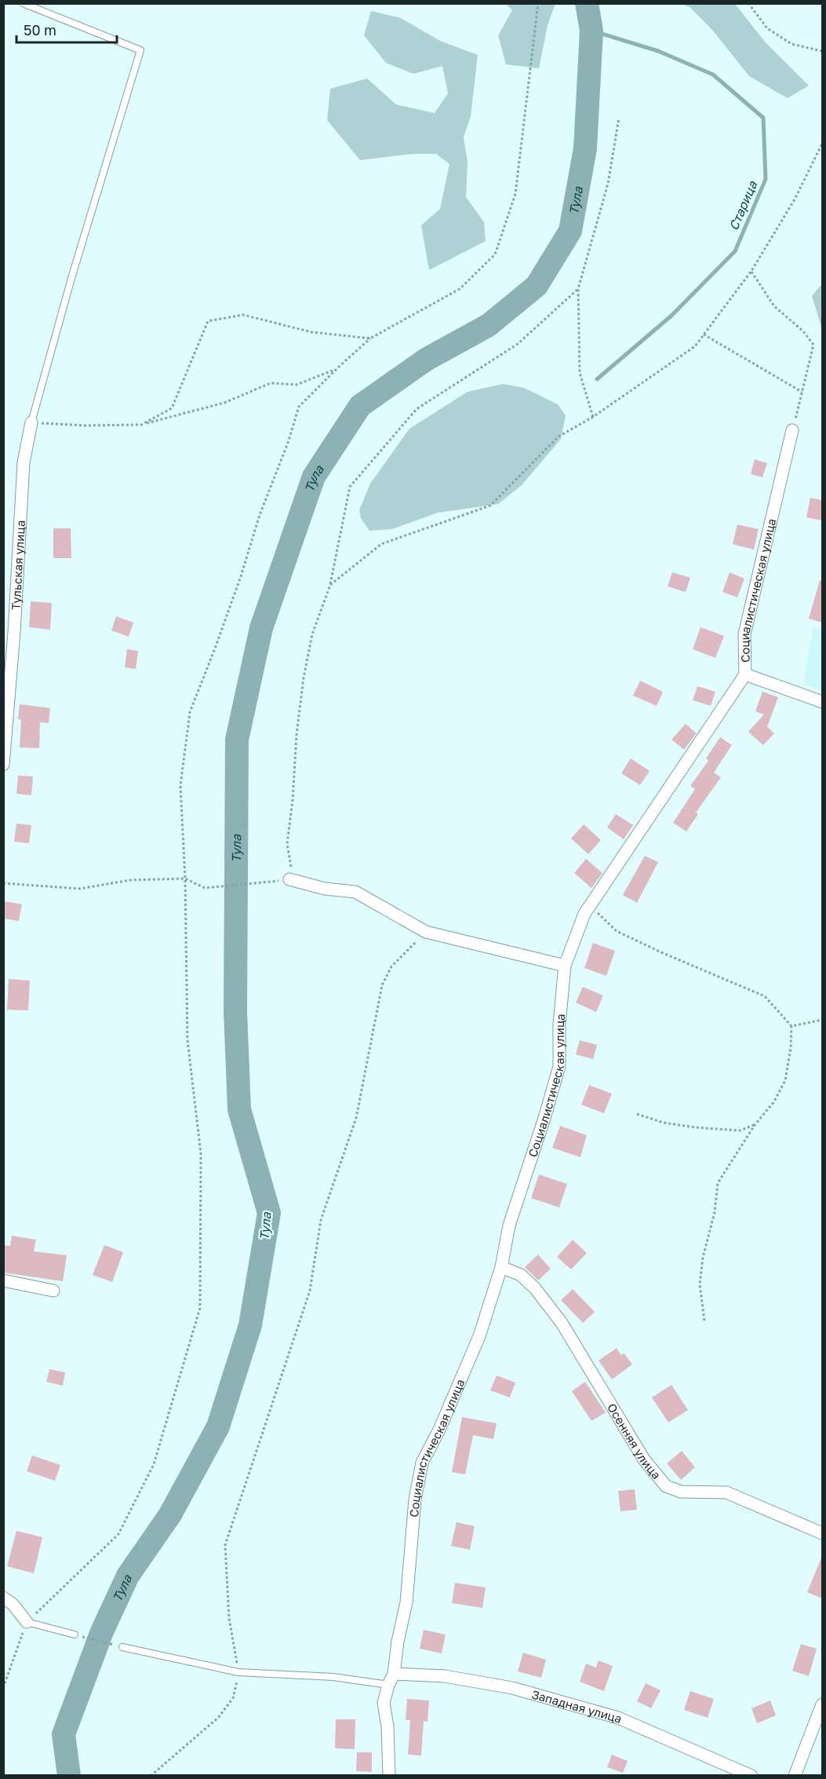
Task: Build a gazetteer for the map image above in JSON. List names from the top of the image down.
{
  "streets": {
    "street": [
      "Тульская улица",
      "Социалистическая улица",
      "Осенняя улица",
      "Западная улица"
    ]
  },
  "crossings": [
    ["Социалистическая улица", "Осенняя улица"],
    ["Социалистическая улица", "Западная улица"]
  ],
  "water": ["Тула", "Старица"],
  "scale_bar": "50 m"
}
